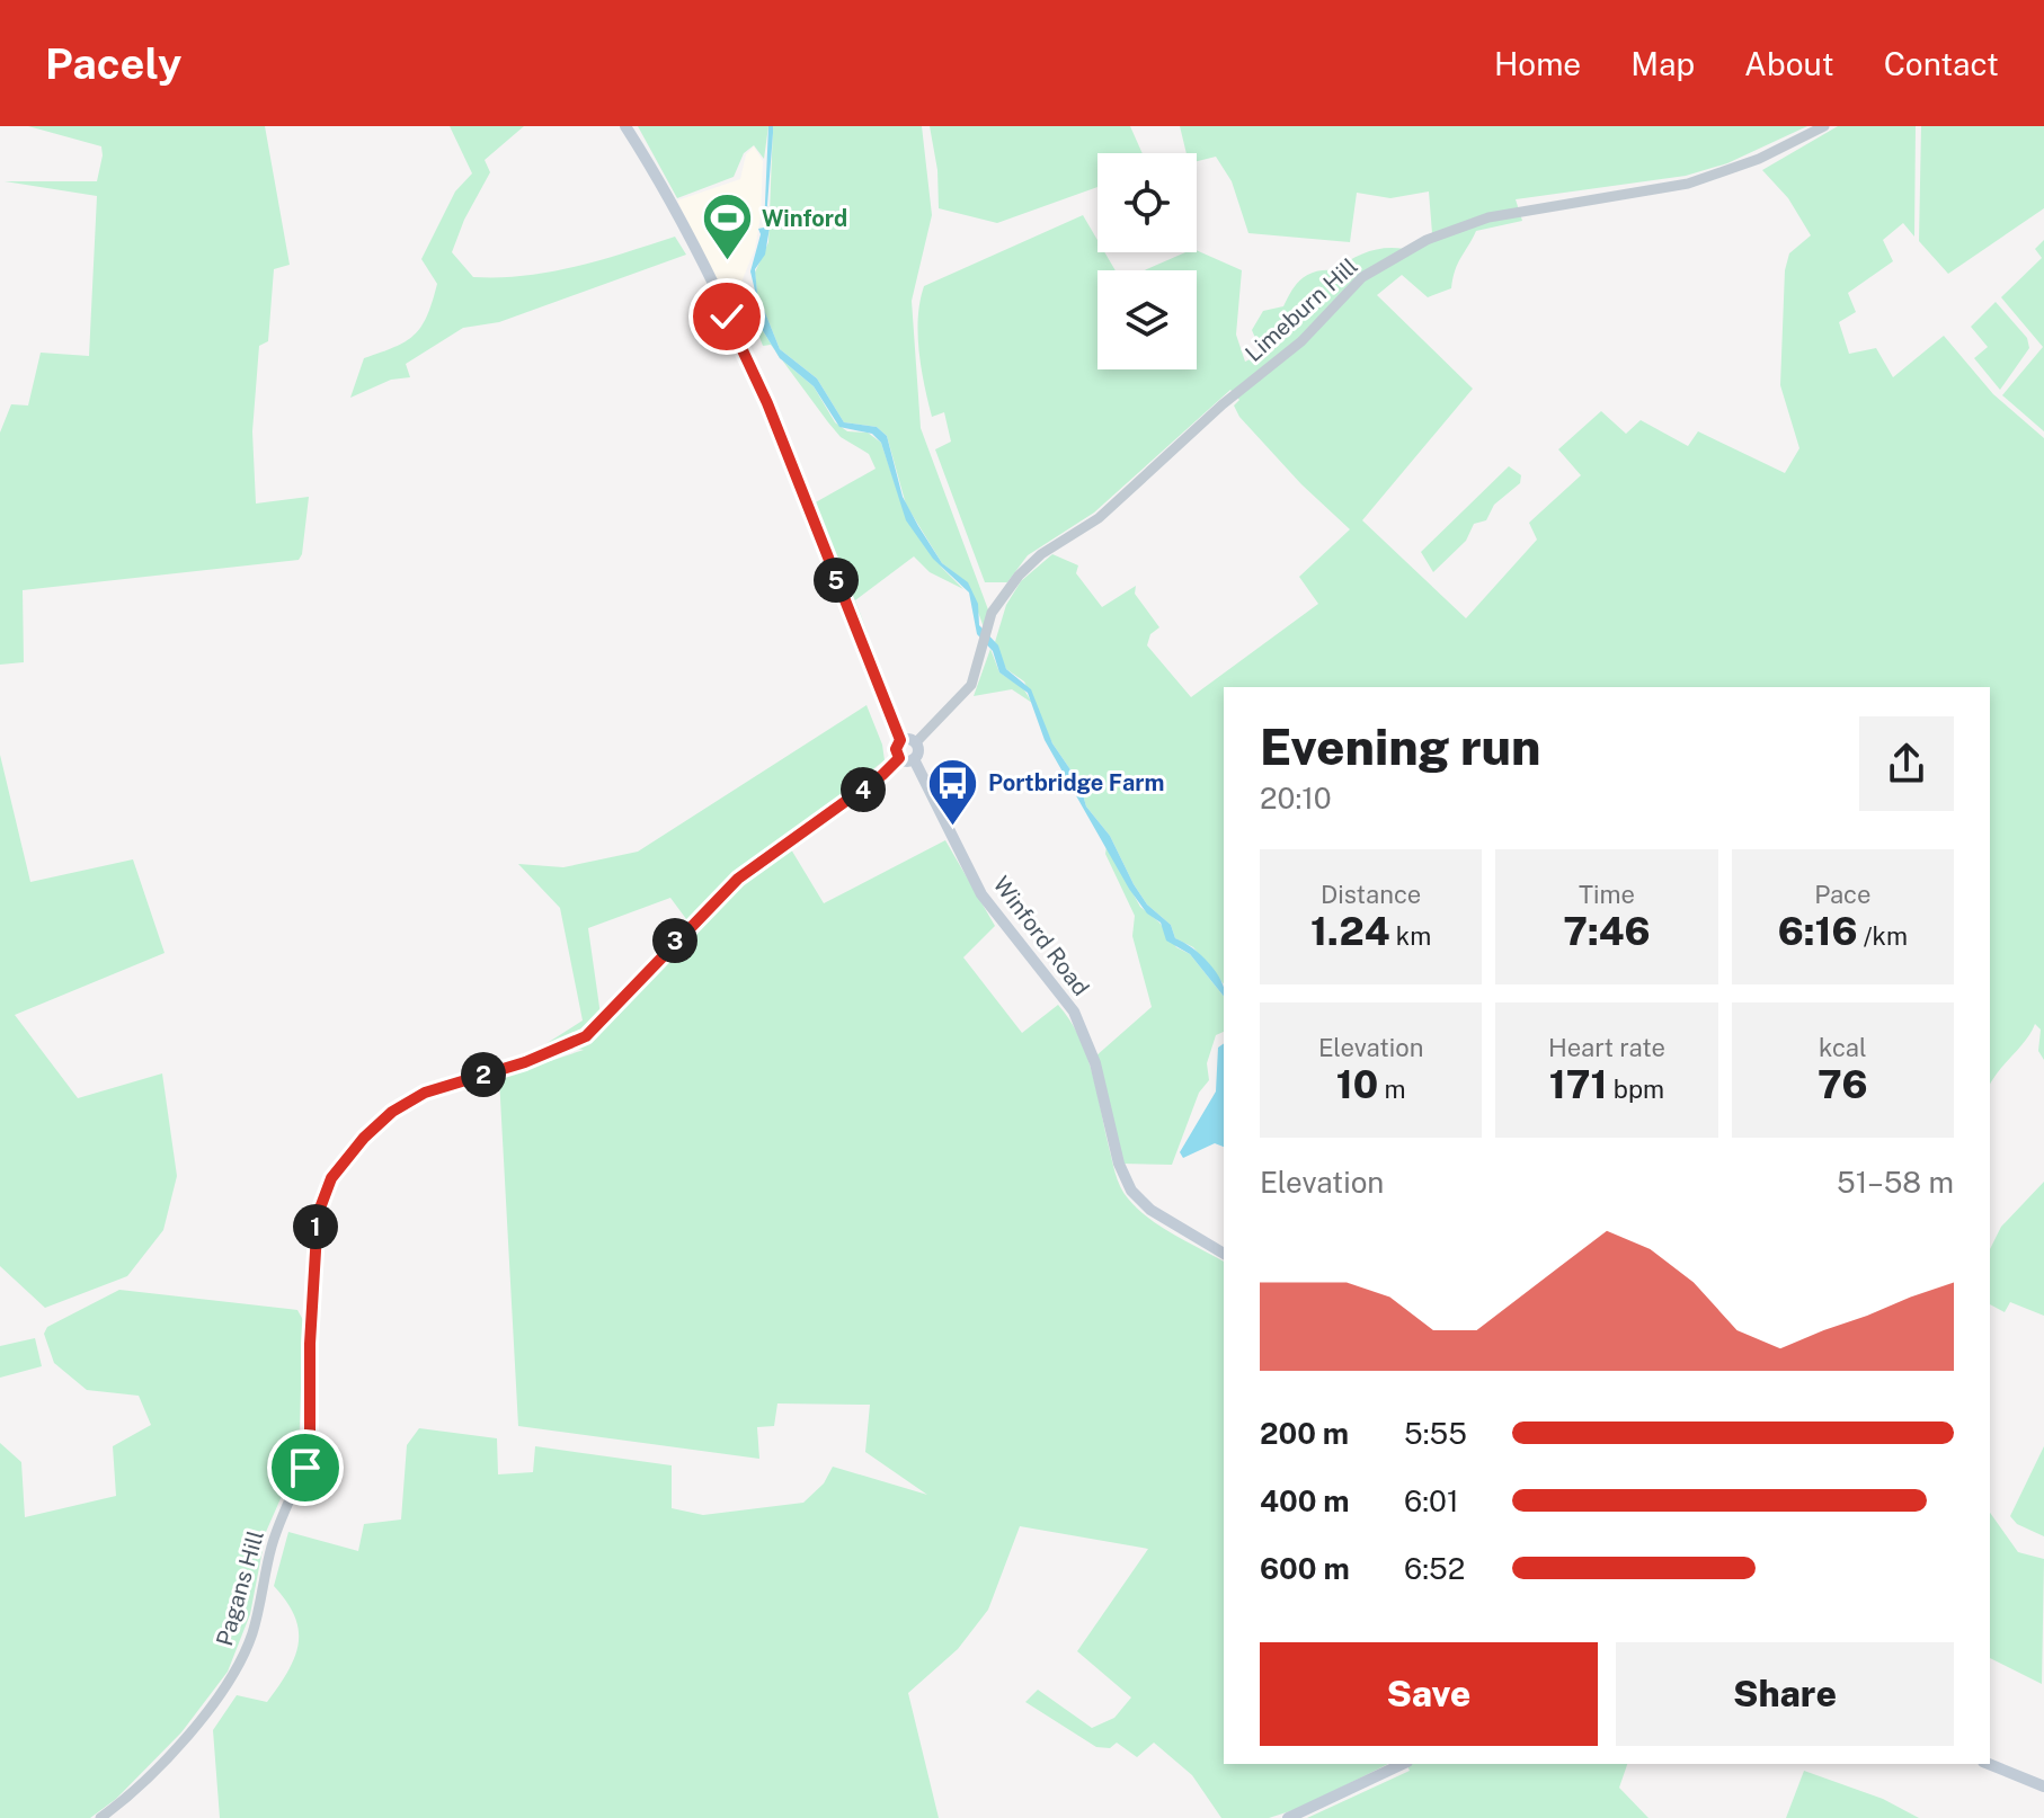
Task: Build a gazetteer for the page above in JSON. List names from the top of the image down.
{
  "streets": {
    "main road": ["Winford Road"],
    "street": ["Limeburn Hill", "Pagans Hill"]
  },
  "crossings": [
    ["Limeburn Hill", "Winford Road"],
    ["Limeburn Hill", "Pagans Hill"],
    ["Winford Road", "Pagans Hill"]
  ],
  "places": {
    "sports": ["Winford"],
    "bus stop": ["Portbridge Farm"]
  },
  "page": {
    "header": "Pacely",
    "nav": [
      "Home",
      "Map",
      "About",
      "Contact"
    ],
    "pins": [
      "5",
      "4",
      "3",
      "2",
      "1"
    ],
    "heading": ["Evening run", "20:10"],
    "stats": [
      ["Distance", "1.24 km"],
      ["Time", "7:46"],
      ["Pace", "6:16 /km"],
      ["Elevation", "10 m"],
      ["Heart rate", "171 bpm"],
      ["kcal", "76"]
    ],
    "chart": ["Elevation", "51–58 m"],
    "list": [
      {
        "name": "200 m",
        "note": "5:55"
      },
      {
        "name": "400 m",
        "note": "6:01"
      },
      {
        "name": "600 m",
        "note": "6:52"
      }
    ],
    "buttons": ["Save", "Share"]
  }
}
